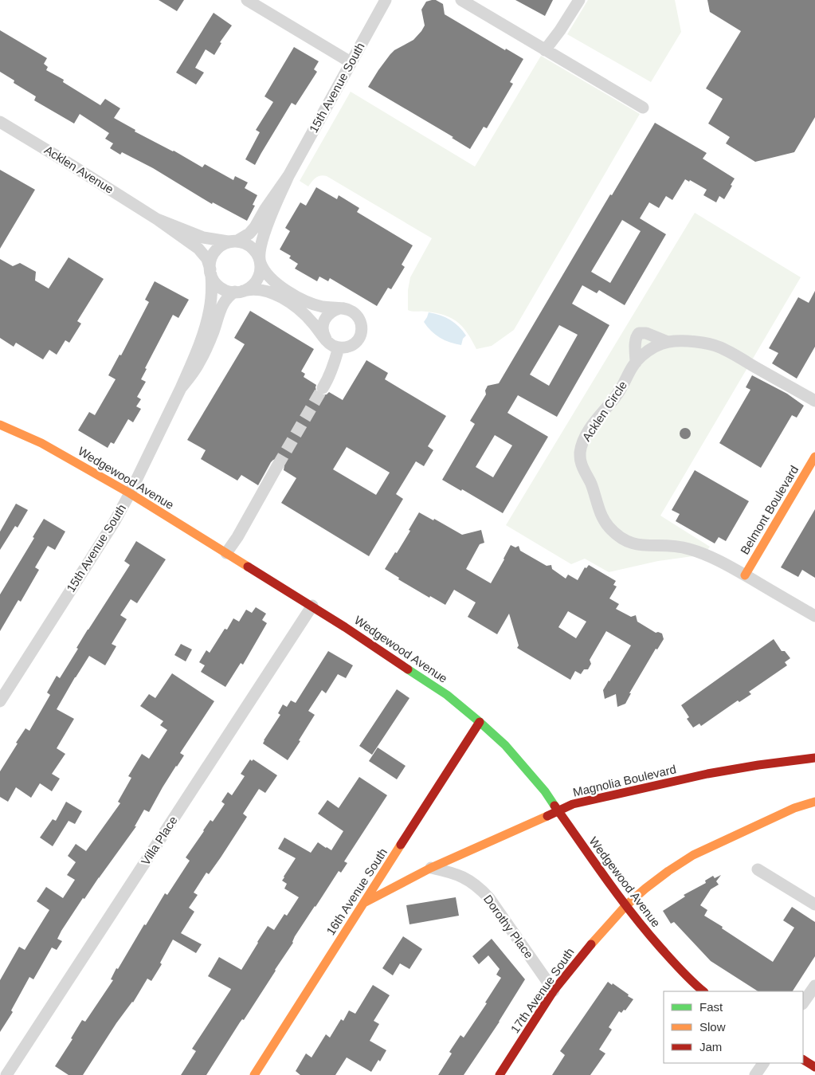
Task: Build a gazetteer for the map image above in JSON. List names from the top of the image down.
{
  "streets": {
    "main road": [
      "Wedgewood Avenue",
      "Belmont Boulevard",
      "Magnolia Boulevard",
      "16th Avenue South",
      "17th Avenue South"
    ],
    "street": [
      "15th Avenue South",
      "Acklen Avenue",
      "Acklen Circle",
      "Villa Place",
      "Dorothy Place"
    ]
  },
  "crossings": [
    ["15th Avenue South", "Acklen Avenue"],
    ["15th Avenue South", "Wedgewood Avenue"],
    ["Acklen Circle", "Belmont Boulevard"],
    ["Wedgewood Avenue", "Magnolia Boulevard"],
    ["Wedgewood Avenue", "Villa Place"],
    ["Wedgewood Avenue", "16th Avenue South"],
    ["Wedgewood Avenue", "17th Avenue South"],
    ["Magnolia Boulevard", "16th Avenue South"],
    ["Magnolia Boulevard", "Dorothy Place"],
    ["Dorothy Place", "17th Avenue South"]
  ],
  "legend": ["Fast", "Slow", "Jam"]
}
